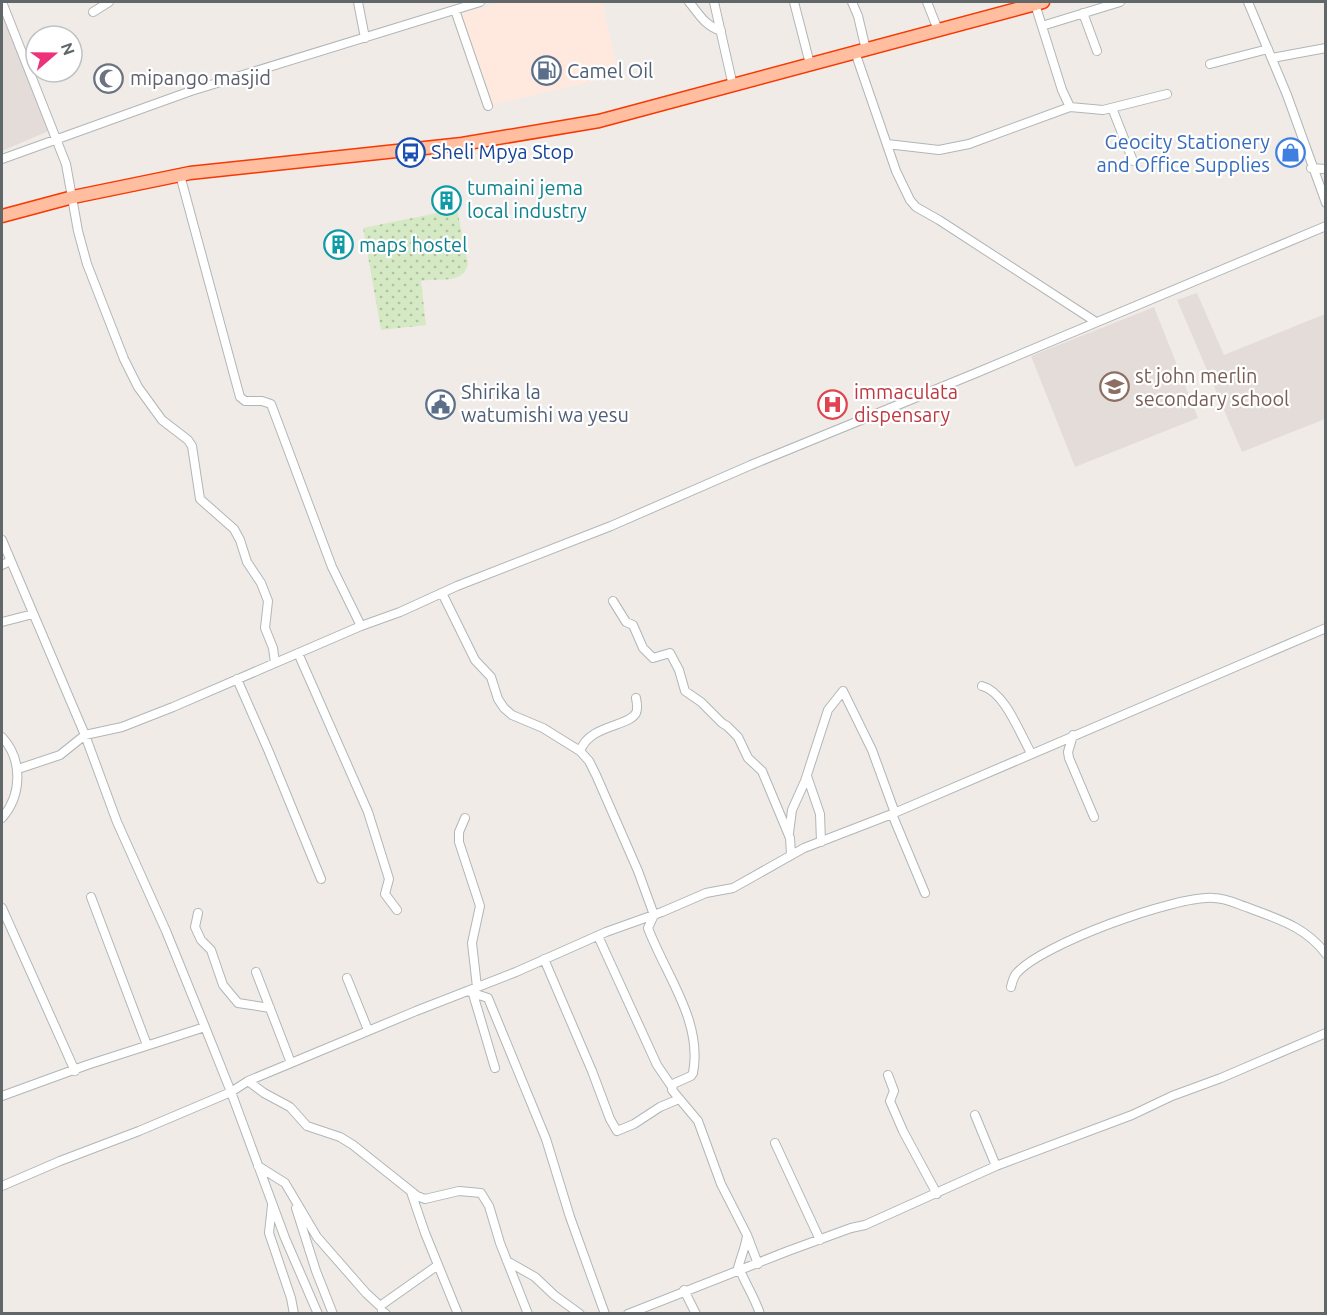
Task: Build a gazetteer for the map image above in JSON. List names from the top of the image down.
{
  "places": {
    "fuel station": ["Camel Oil"],
    "mosque": ["mipango masjid"],
    "bus stop": ["Sheli Mpya Stop"],
    "shop": ["Geocity Stationery and Office Supplies"],
    "building": ["tumaini jema local industry", "maps hostel"],
    "school or university": ["st john merlin secondary school"],
    "public building": ["Shirika la watumishi wa yesu"],
    "hospital": ["immaculata dispensary"]
  },
  "north": "right"
}
